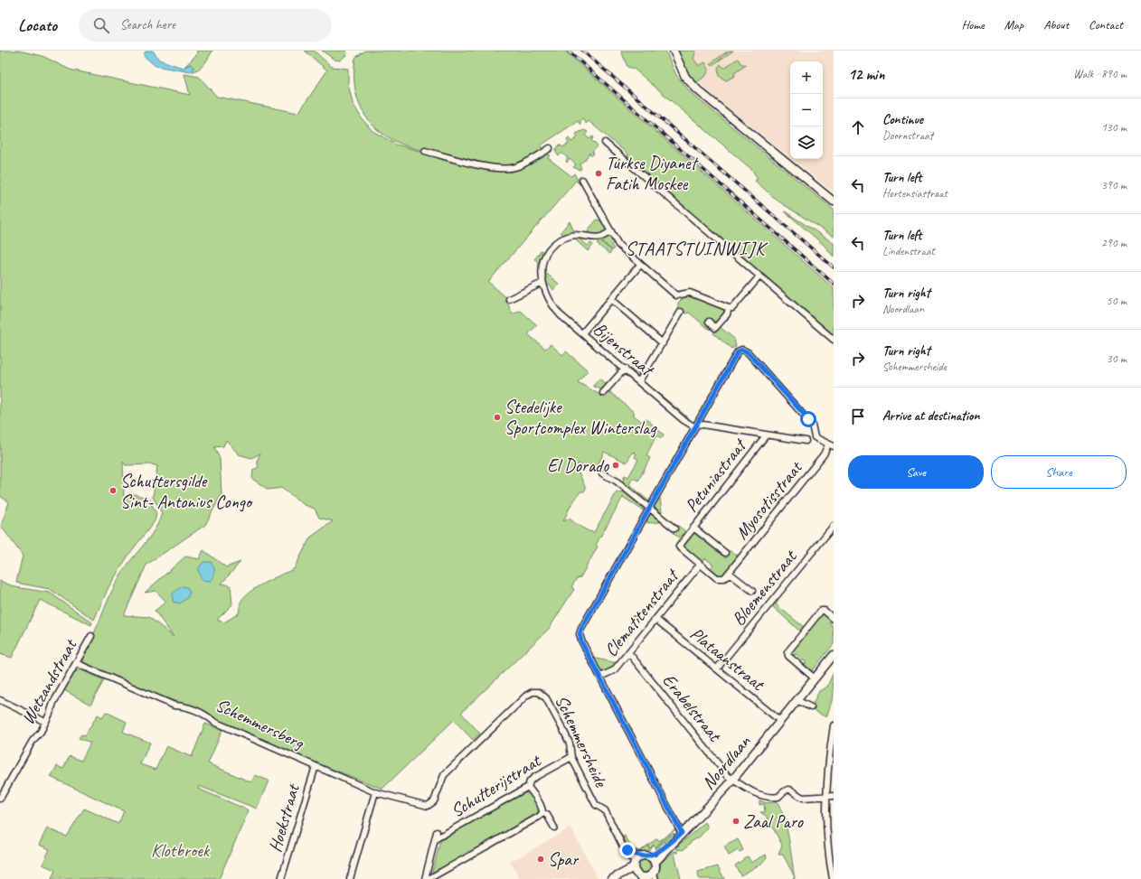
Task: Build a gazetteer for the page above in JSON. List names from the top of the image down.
{
  "streets": {
    "street": [
      "Bijenstraat",
      "Petuniastraat",
      "Myosotisstraat",
      "Bloemenstraat",
      "Clematitenstraat",
      "Plataanstraat",
      "Wetzandstraat",
      "Erabelstraat",
      "Schemmersberg",
      "Schemmersheide",
      "Noordlaan",
      "Schutterijstraat",
      "Hoekstraat"
    ]
  },
  "crossings": [
    ["Bijenstraat", "Petuniastraat"],
    ["Petuniastraat", "Clematitenstraat"],
    ["Bloemenstraat", "Plataanstraat"],
    ["Clematitenstraat", "Plataanstraat"],
    ["Clematitenstraat", "Erabelstraat"],
    ["Plataanstraat", "Noordlaan"],
    ["Wetzandstraat", "Schemmersberg"],
    ["Erabelstraat", "Noordlaan"],
    ["Schemmersberg", "Schemmersheide"],
    ["Schemmersberg", "Hoekstraat"],
    ["Schemmersheide", "Schutterijstraat"]
  ],
  "districts": ["STAATSTUINWIJK"],
  "parks": ["Klotbroek"],
  "places": [
    "Turkse Diyanet Fatih Moskee",
    "Stedelijke Sportcomplex Winterslag",
    "El Dorado",
    "Schuttersgilde Sint- Antonius Congo",
    "Zaal Paro",
    "Spar"
  ],
  "page": {
    "header": "Locato",
    "search": "Search here",
    "nav": [
      "Home",
      "Map",
      "About",
      "Contact"
    ],
    "heading": ["12 min", "Walk · 890 m"],
    "map_buttons": ["+", "−"],
    "list": [
      ["Continue", "Doornstraat", "130 m"],
      ["Turn left", "Hortensiastraat", "390 m"],
      ["Turn left", "Lindenstraat", "290 m"],
      ["Turn right", "Noordlaan", "50 m"],
      ["Turn right", "Schemmersheide", "30 m"],
      "Arrive at destination"
    ],
    "buttons": ["Save", "Share"]
  }
}
